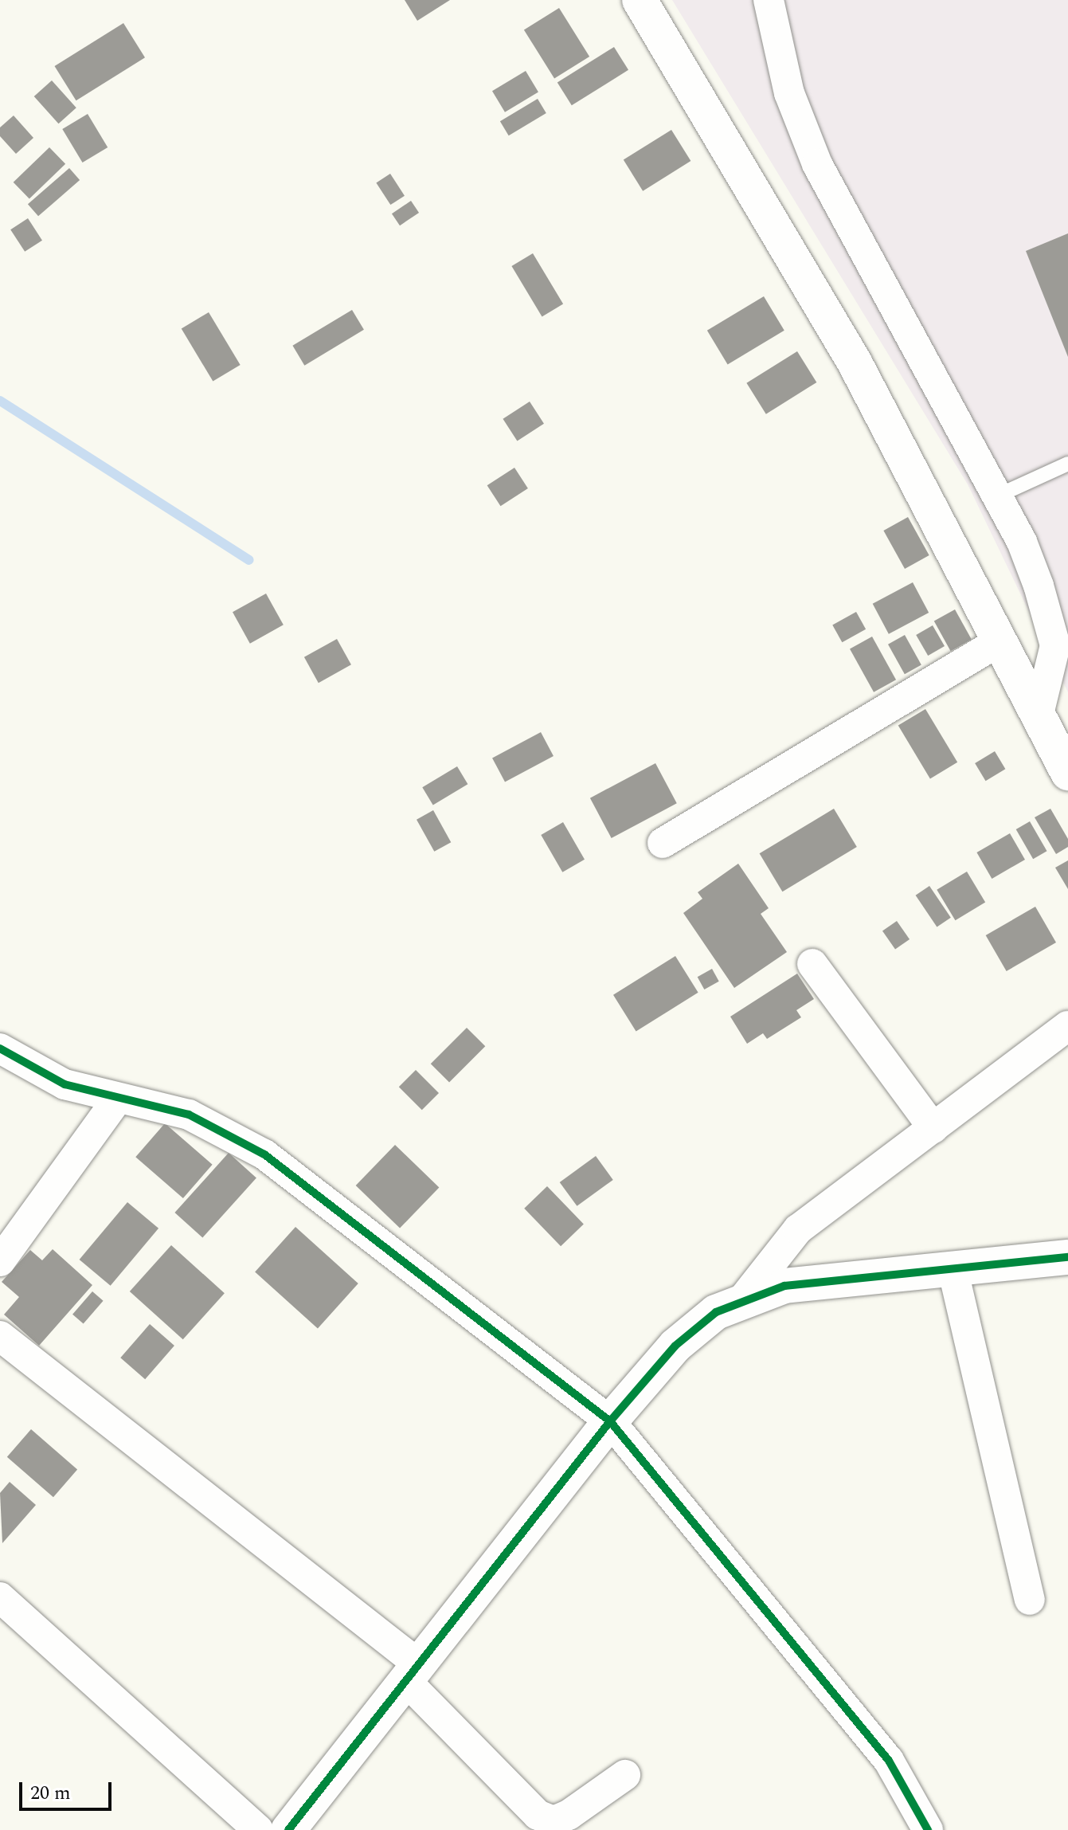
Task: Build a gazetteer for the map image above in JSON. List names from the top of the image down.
{
  "scale_bar": "20 m"
}
